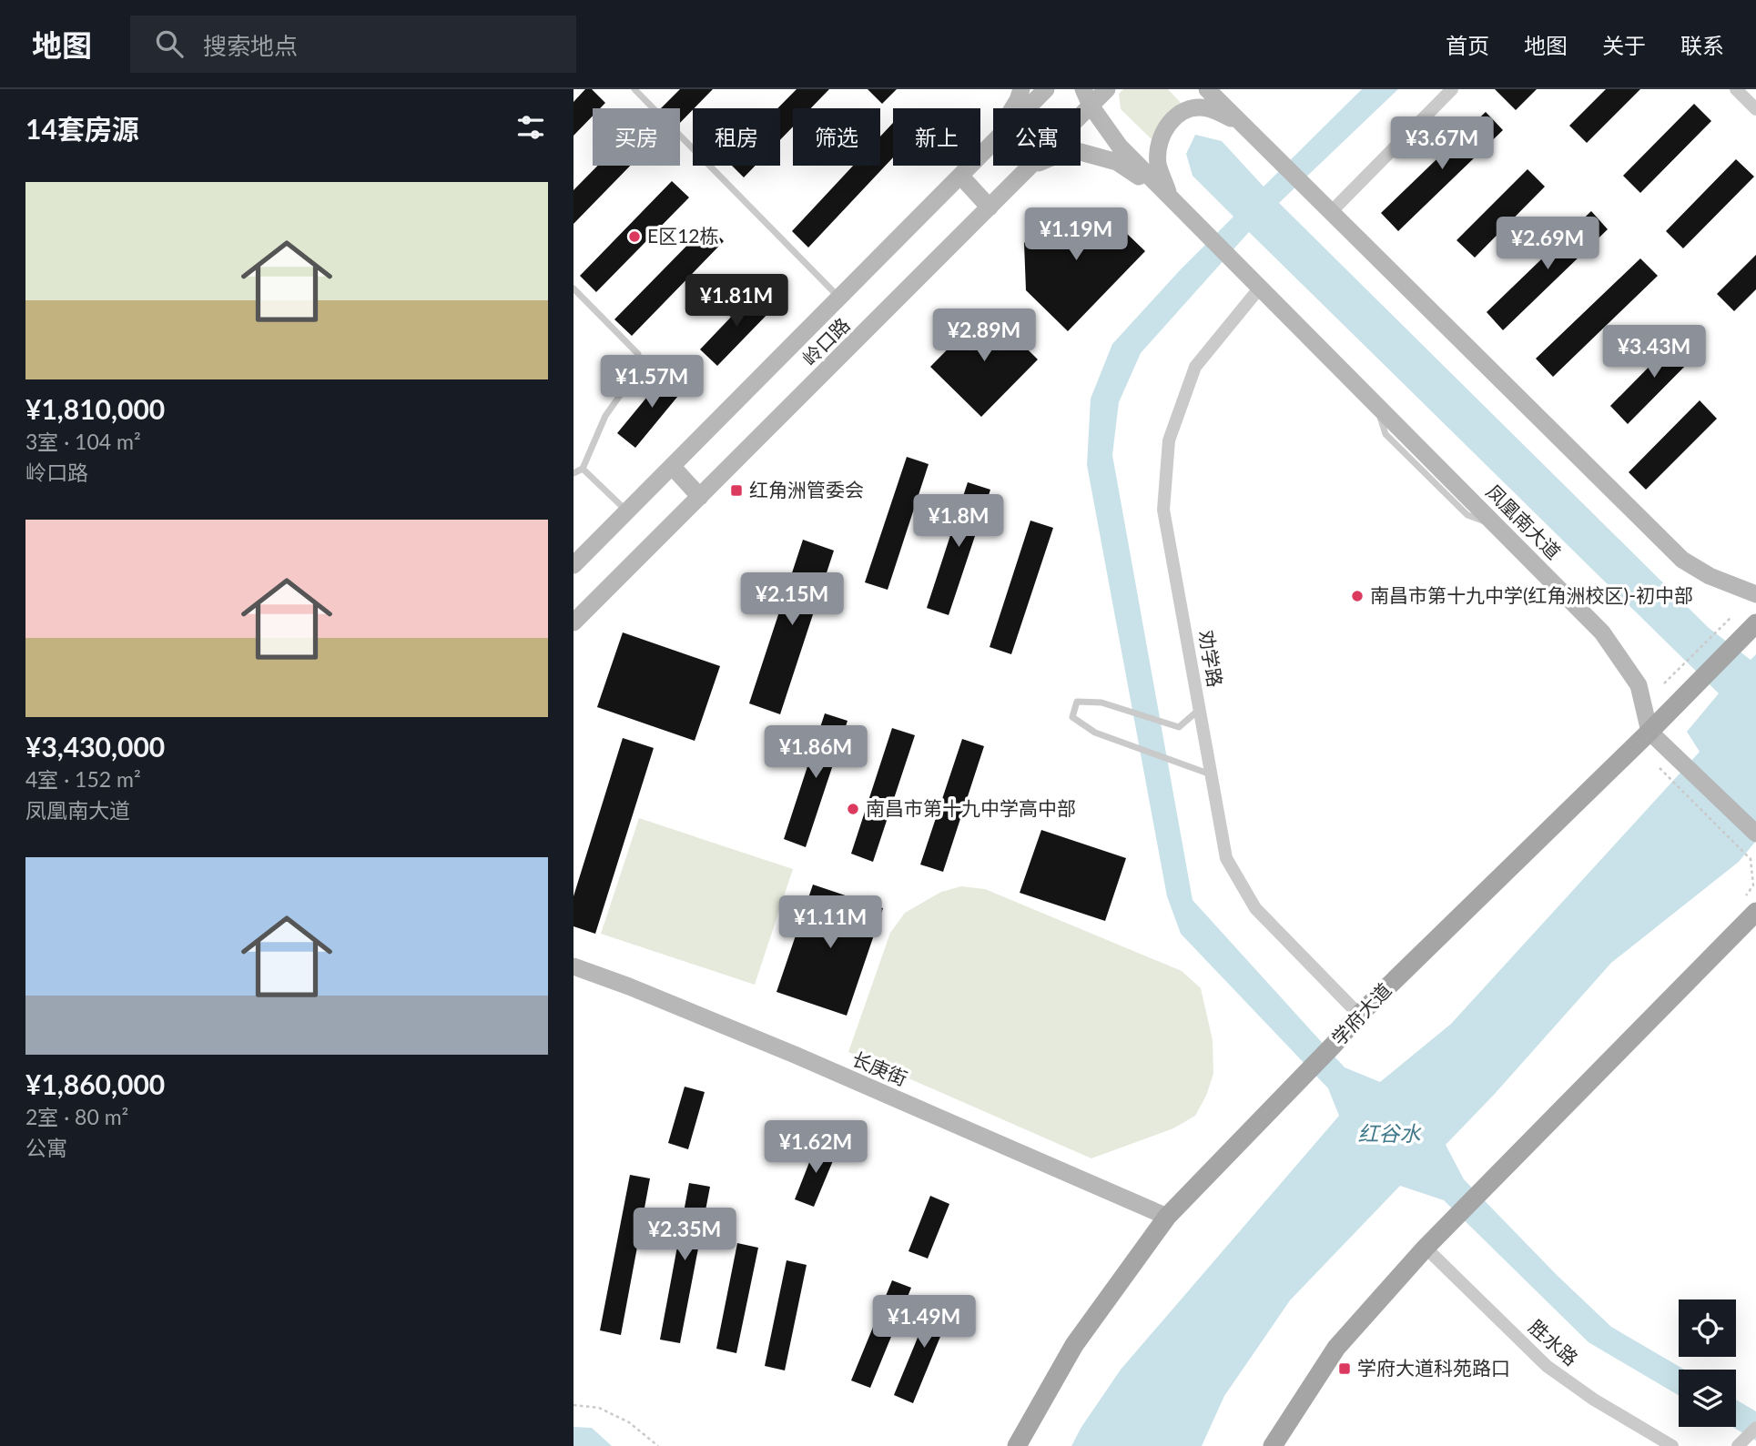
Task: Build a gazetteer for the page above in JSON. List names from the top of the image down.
{
  "streets": {
    "main road": ["学府大道"],
    "street": [
      "岭口路",
      "凤凰南大道",
      "劝学路",
      "长庚街",
      "胜水路"
    ]
  },
  "crossings": [
    ["凤凰南大道", "劝学路"],
    ["凤凰南大道", "学府大道"],
    ["劝学路", "学府大道"],
    ["学府大道", "长庚街"]
  ],
  "water": ["红谷水"],
  "places": {
    "other": ["E区12栋", "南昌市第十九中学(红角洲校区)-初中部", "南昌市第十九中学高中部"],
    "transit": ["红角洲管委会", "学府大道科苑路口"]
  },
  "page": {
    "header": "地图",
    "search": "搜索地点",
    "nav": [
      "首页",
      "地图",
      "关于",
      "联系"
    ],
    "heading": "14套房源",
    "chip": [
      "买房",
      "租房",
      "筛选",
      "新上",
      "公寓"
    ],
    "price": [
      "¥3.67M",
      "¥1.19M",
      "¥2.69M",
      "¥1.81M",
      "¥2.89M",
      "¥3.43M",
      "¥1.57M",
      "¥1.8M",
      "¥2.15M",
      "¥1.86M",
      "¥1.11M",
      "¥1.62M",
      "¥2.35M",
      "¥1.49M"
    ],
    "list": [
      {
        "name": "¥1,810,000",
        "note": "3室 · 104 m² · 岭口路"
      },
      {
        "name": "¥3,430,000",
        "note": "4室 · 152 m² · 凤凰南大道"
      },
      {
        "name": "¥1,860,000",
        "note": "2室 · 80 m² · 公寓"
      }
    ]
  }
}
